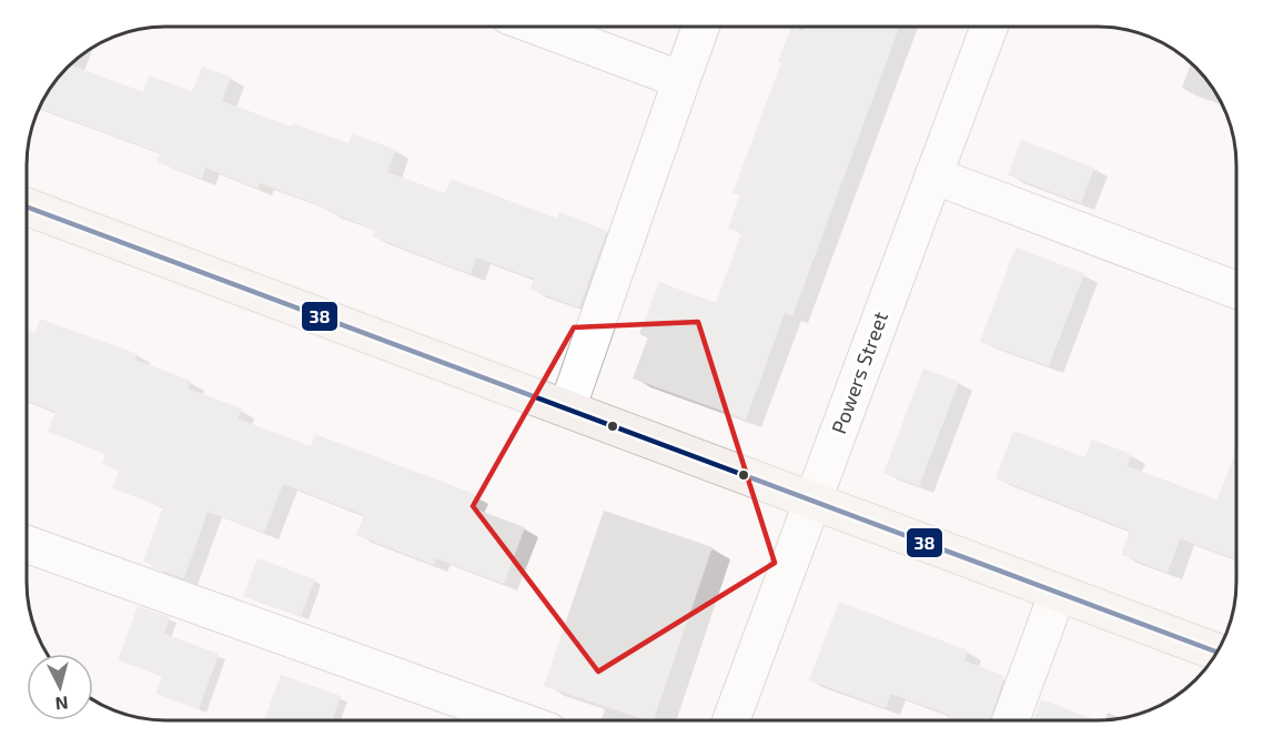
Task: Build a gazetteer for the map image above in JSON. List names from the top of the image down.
{
  "streets": {
    "street": ["Powers Street"]
  },
  "lines": ["transit line 38"],
  "north": "bottom"
}
